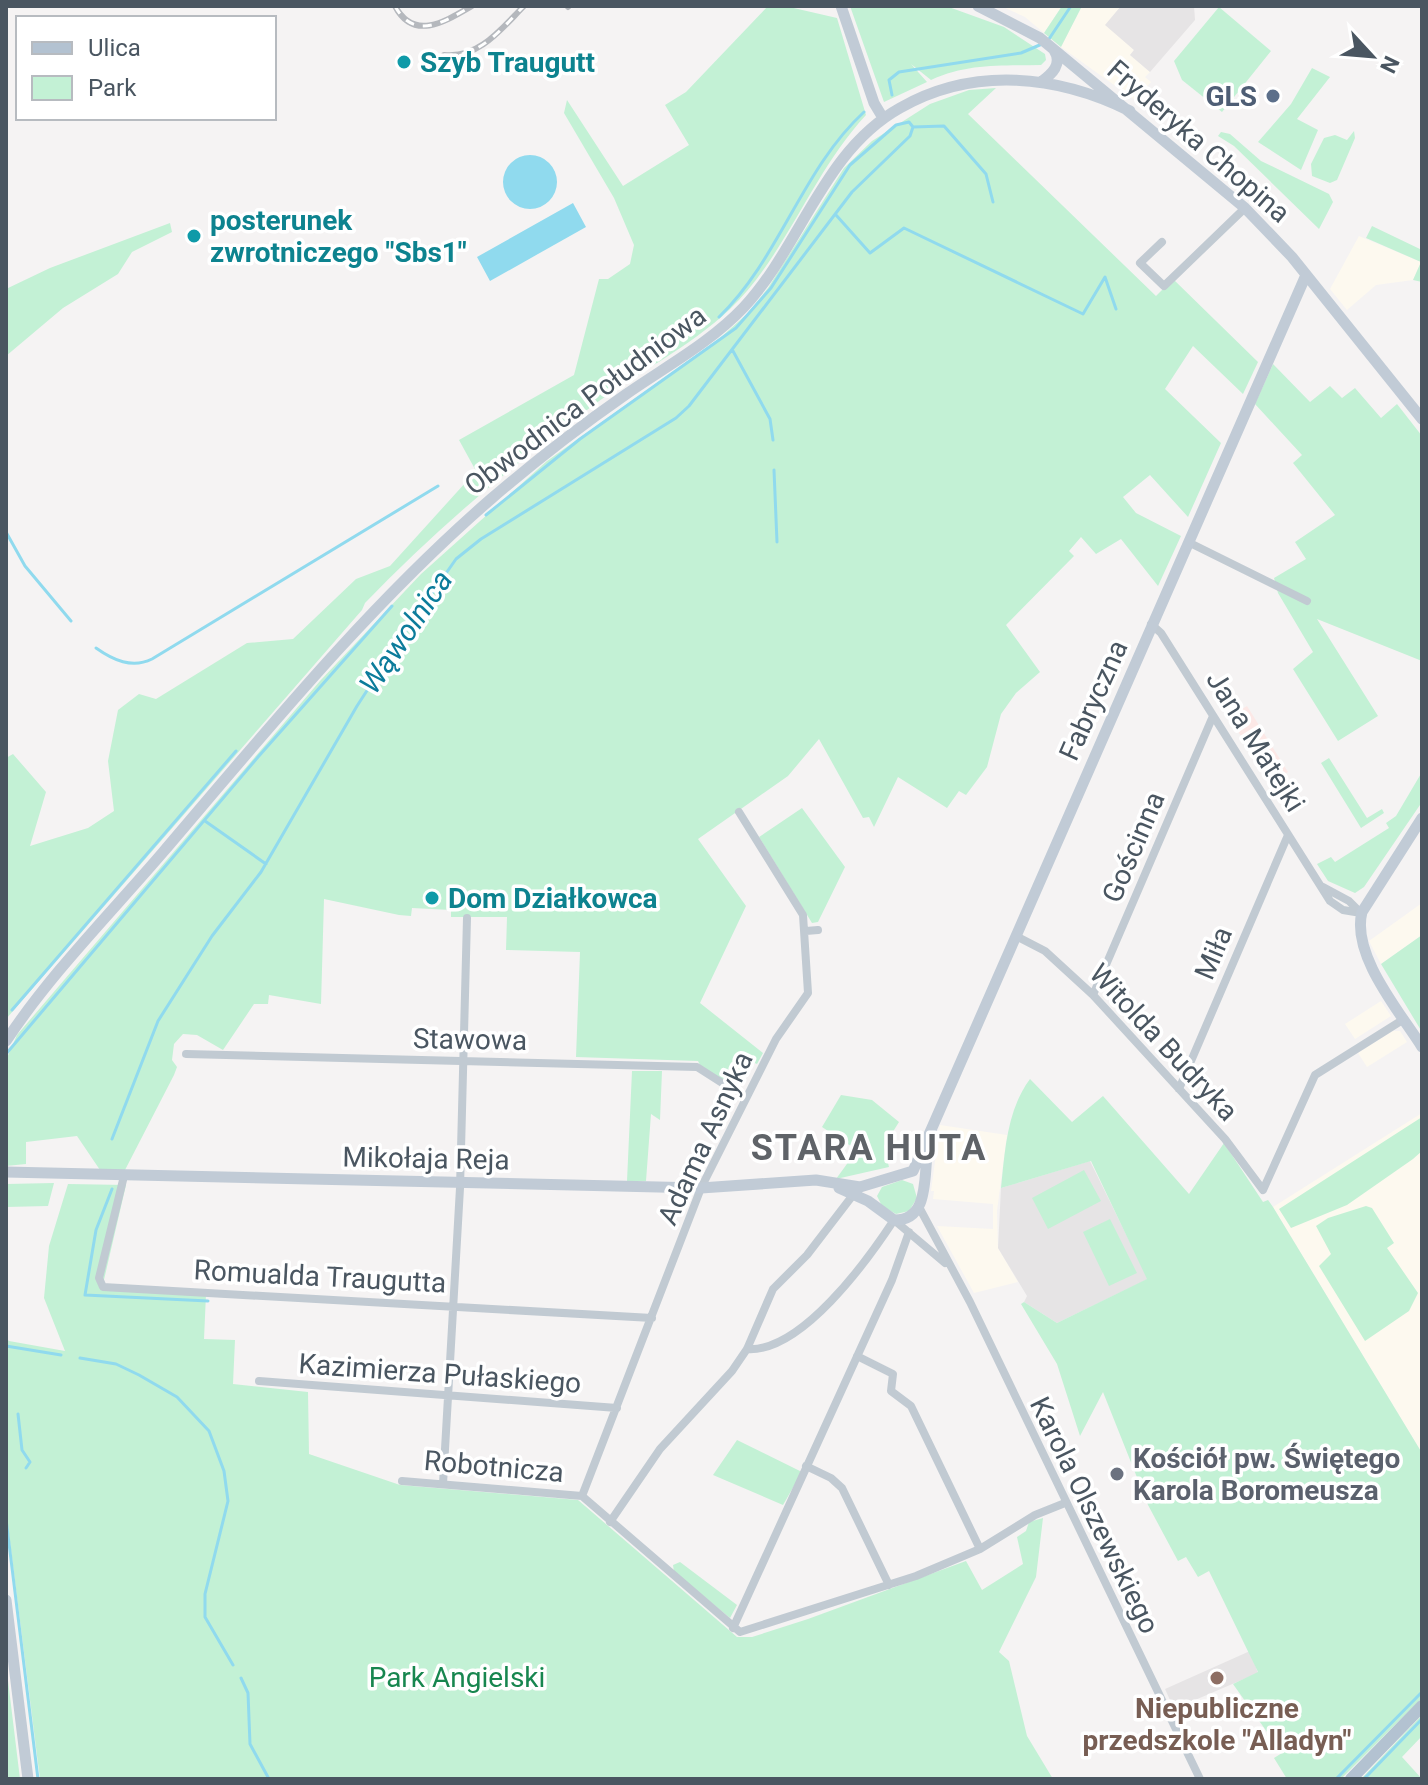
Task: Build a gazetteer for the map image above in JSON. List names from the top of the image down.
{
  "streets": {
    "street": [
      "Fryderyka Chopina",
      "Obwodnica Południowa",
      "Fabryczna",
      "Jana Matejki",
      "Gościnna",
      "Miła",
      "Stawowa",
      "Witolda Budryka",
      "Adama Asnyka",
      "Mikołaja Reja",
      "Romualda Traugutta",
      "Kazimierza Pułaskiego",
      "Robotnicza",
      "Karola Olszewskiego"
    ]
  },
  "crossings": [
    ["Fryderyka Chopina", "Obwodnica Południowa"],
    ["Fryderyka Chopina", "Fabryczna"],
    ["Fabryczna", "Jana Matejki"],
    ["Fabryczna", "Witolda Budryka"],
    ["Fabryczna", "Karola Olszewskiego"],
    ["Jana Matejki", "Gościnna"],
    ["Jana Matejki", "Miła"],
    ["Gościnna", "Witolda Budryka"],
    ["Miła", "Witolda Budryka"],
    ["Stawowa", "Adama Asnyka"],
    ["Adama Asnyka", "Mikołaja Reja"],
    ["Adama Asnyka", "Romualda Traugutta"],
    ["Adama Asnyka", "Kazimierza Pułaskiego"],
    ["Adama Asnyka", "Robotnicza"],
    ["Mikołaja Reja", "Romualda Traugutta"]
  ],
  "districts": ["STARA HUTA"],
  "water": ["Wąwolnica"],
  "parks": ["Park Angielski"],
  "places": [
    "Szyb Traugutt",
    "GLS",
    "posterunek zwrotniczego \"Sbs1\"",
    "Dom Działkowca",
    "Kościół pw. Świętego Karola Boromeusza",
    "Niepubliczne przedszkole \"Alladyn\""
  ],
  "legend": ["Ulica", "Park"],
  "north": "bottom right"
}
